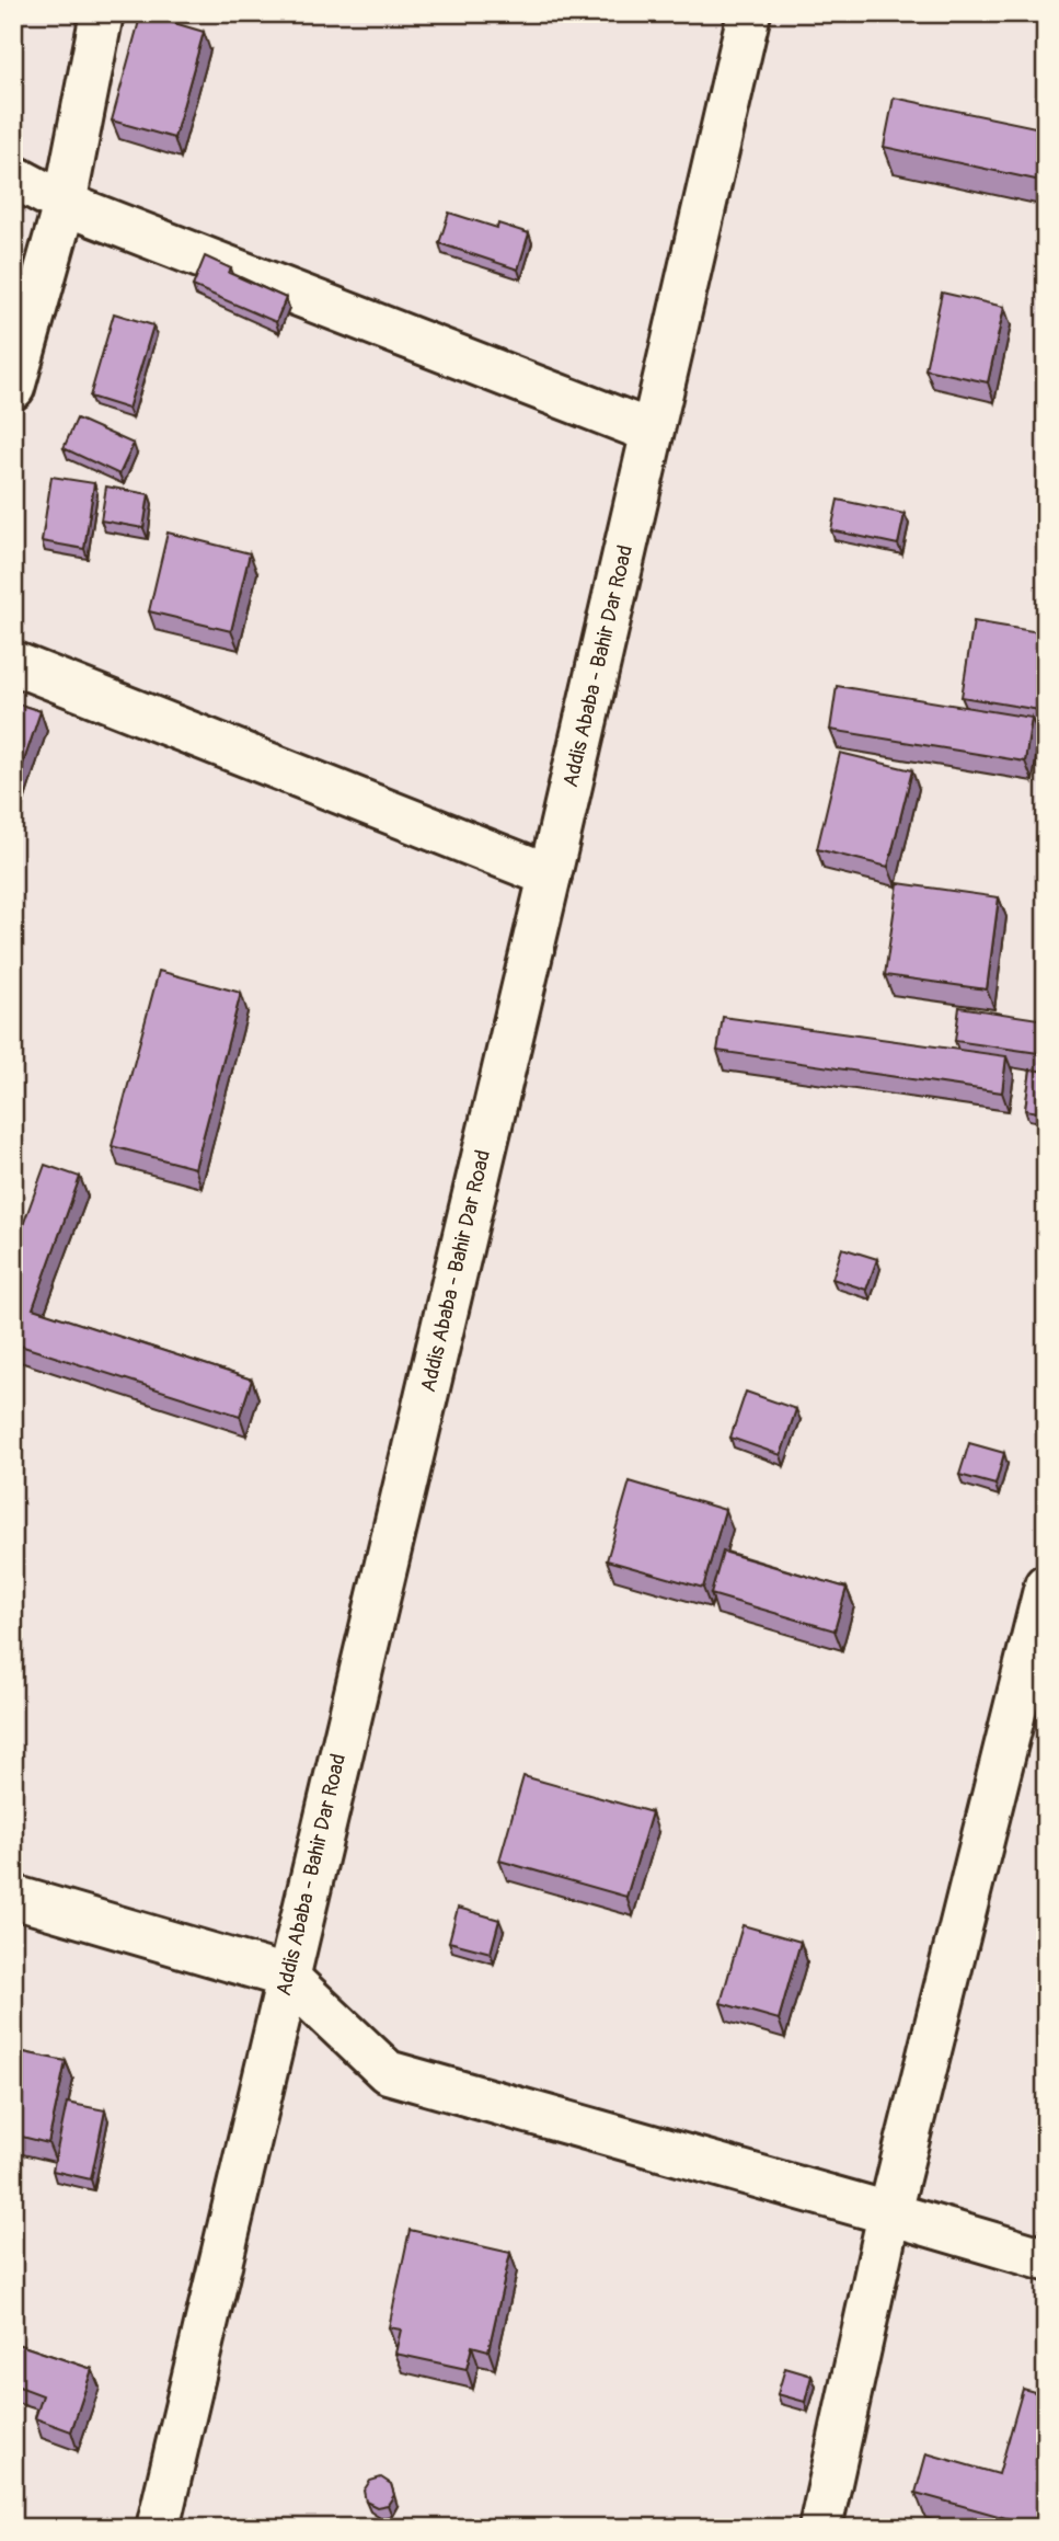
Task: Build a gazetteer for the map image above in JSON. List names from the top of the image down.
{
  "streets": {
    "main road": ["Addis Ababa - Bahir Dar Road"]
  }
}
